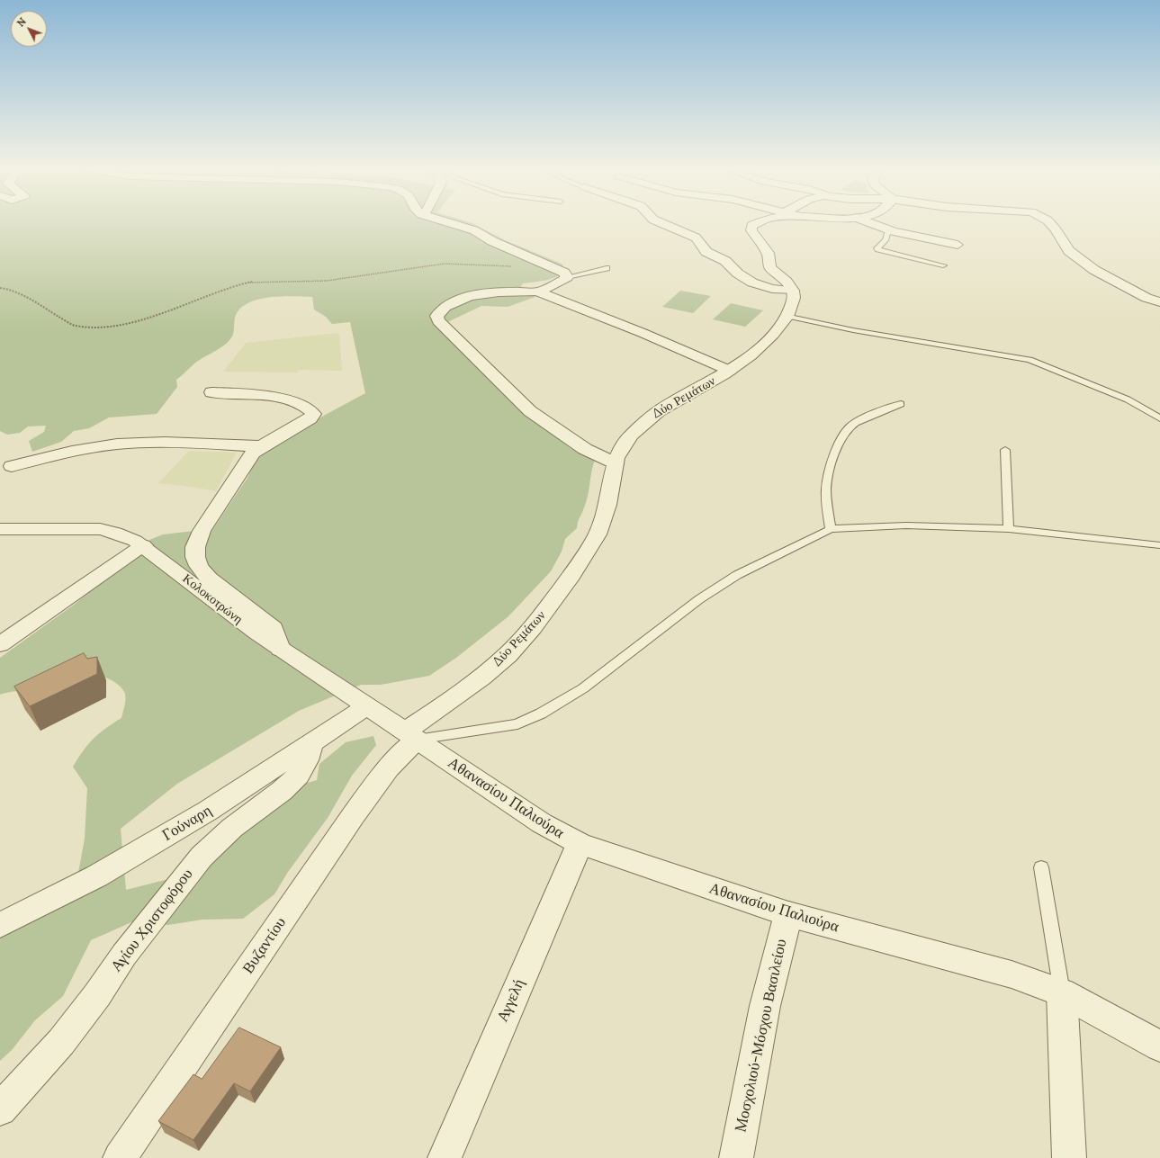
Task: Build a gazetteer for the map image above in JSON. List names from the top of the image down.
{
  "streets": {
    "street": [
      "Δύο Ρεμάτων",
      "Κολοκοτρώνη",
      "Αθανασίου Παλιούρα",
      "Γούναρη",
      "Αγίου Χριστοφόρου",
      "Βυζαντίου",
      "Αγγελή",
      "Mοσχολιού-Μόσχου Βασιλείου"
    ]
  },
  "crossings": [
    ["Δύο Ρεμάτων", "Κολοκοτρώνη"],
    ["Δύο Ρεμάτων", "Αθανασίου Παλιούρα"],
    ["Δύο Ρεμάτων", "Βυζαντίου"],
    ["Κολοκοτρώνη", "Αθανασίου Παλιούρα"],
    ["Κολοκοτρώνη", "Γούναρη"],
    ["Κολοκοτρώνη", "Βυζαντίου"],
    ["Αθανασίου Παλιούρα", "Βυζαντίου"],
    ["Αθανασίου Παλιούρα", "Αγγελή"],
    ["Αθανασίου Παλιούρα", "Mοσχολιού-Μόσχου Βασιλείου"],
    ["Γούναρη", "Αγίου Χριστοφόρου"]
  ],
  "north": "top left"
}
